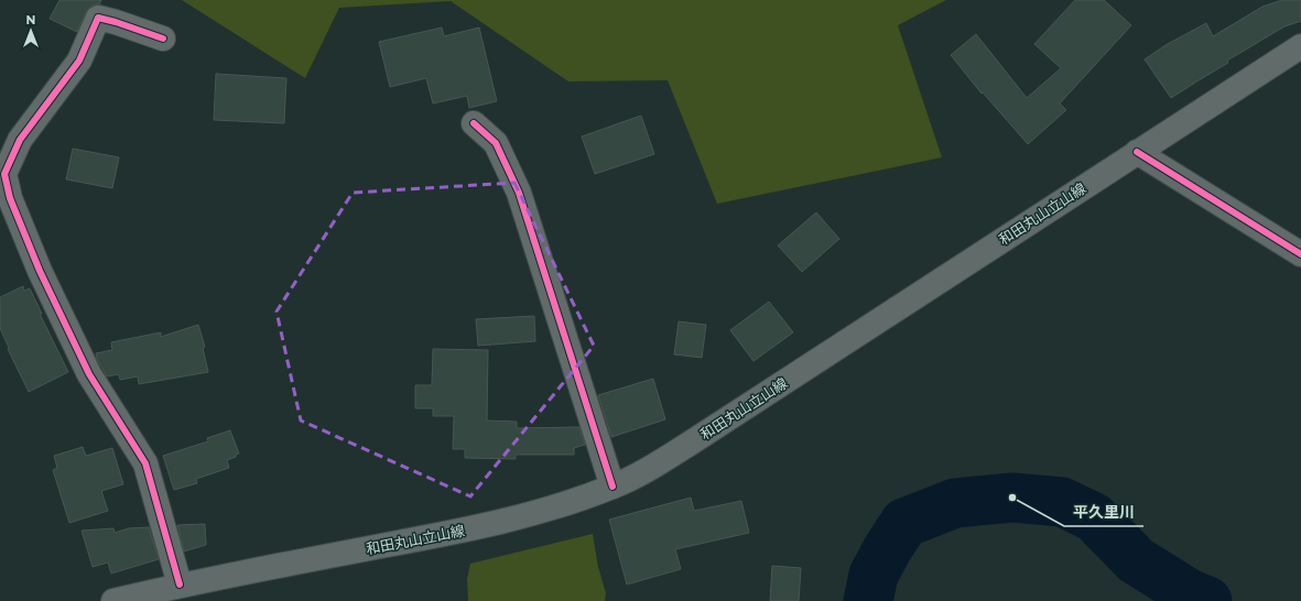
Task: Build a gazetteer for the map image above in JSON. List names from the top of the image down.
{
  "streets": {
    "main road": ["和田丸山立山線"]
  },
  "places": ["平久里川"],
  "north": "top"
}
